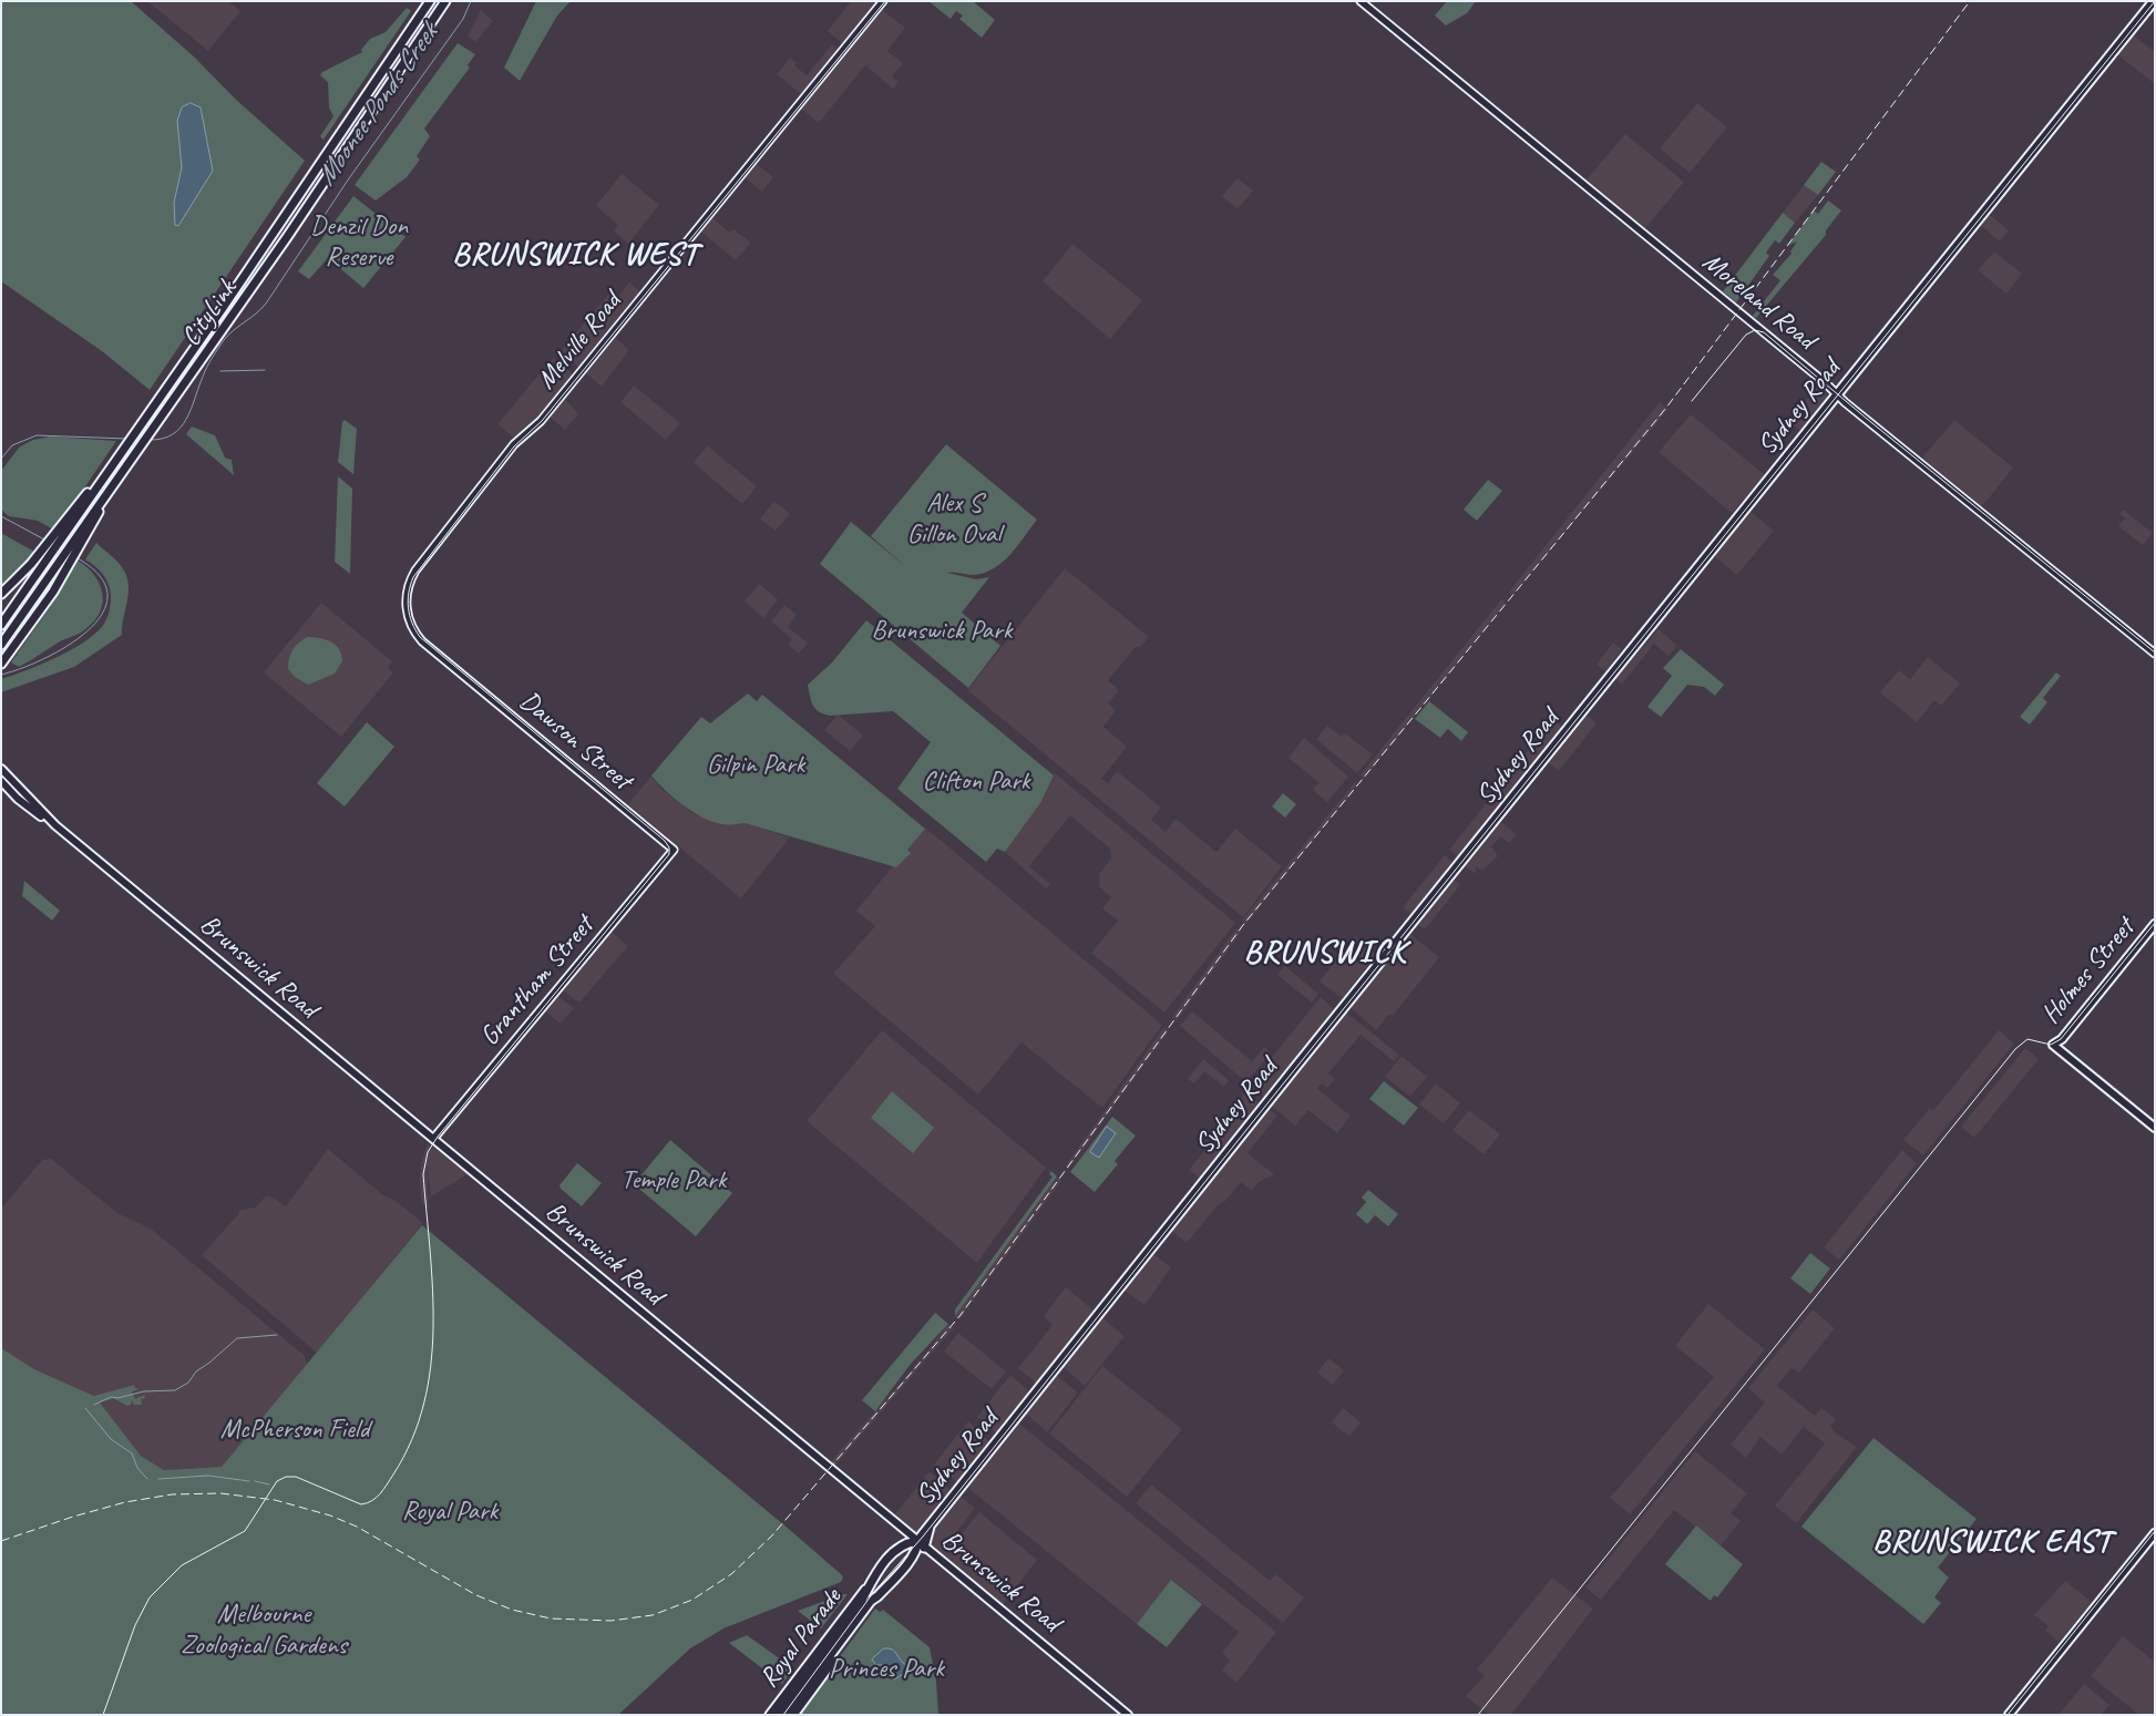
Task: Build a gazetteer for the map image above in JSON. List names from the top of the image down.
{
  "streets": {
    "highway": ["CityLink", "Sydney Road", "Royal Parade"],
    "main road": [
      "Moreland Road",
      "Melville Road",
      "Dawson Street",
      "Brunswick Road",
      "Holmes Street",
      "Grantham Street"
    ]
  },
  "crossings": [
    ["Moreland Road", "Sydney Road"],
    ["Melville Road", "Dawson Street"],
    ["Sydney Road", "Brunswick Road"],
    ["Sydney Road", "Royal Parade"],
    ["Dawson Street", "Grantham Street"],
    ["Brunswick Road", "Grantham Street"],
    ["Brunswick Road", "Royal Parade"]
  ],
  "districts": ["BRUNSWICK WEST", "BRUNSWICK", "BRUNSWICK EAST"],
  "water": ["Moonee Ponds Creek"],
  "parks": [
    "Denzil Don Reserve",
    "Alex S Gillon Oval",
    "Brunswick Park",
    "Gilpin Park",
    "Clifton Park",
    "Temple Park",
    "McPherson Field",
    "Royal Park",
    "Melbourne Zoological Gardens",
    "Princes Park"
  ]
}
